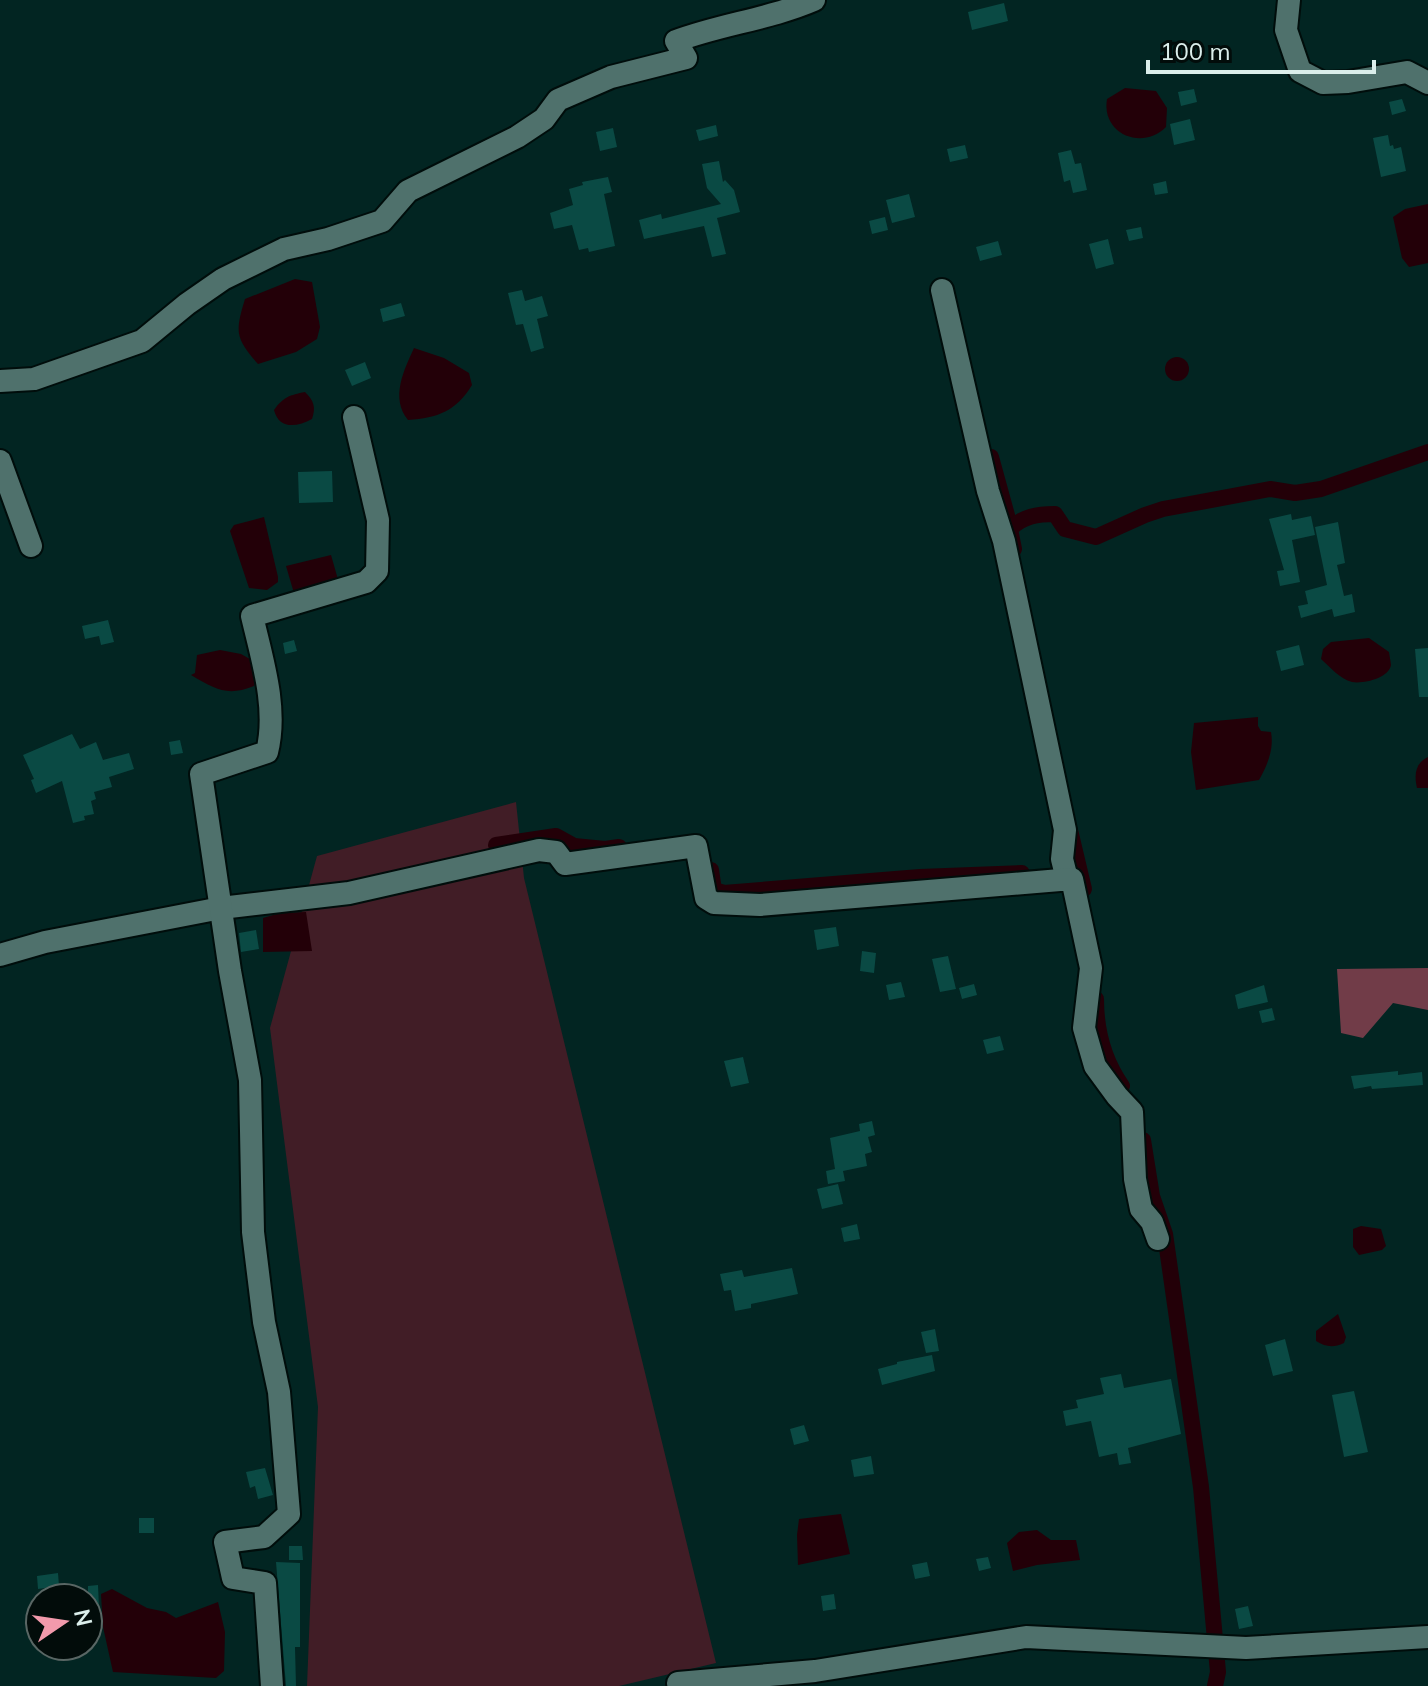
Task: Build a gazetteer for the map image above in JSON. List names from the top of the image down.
{
  "scale_bar": "100 m",
  "north": "right"
}
